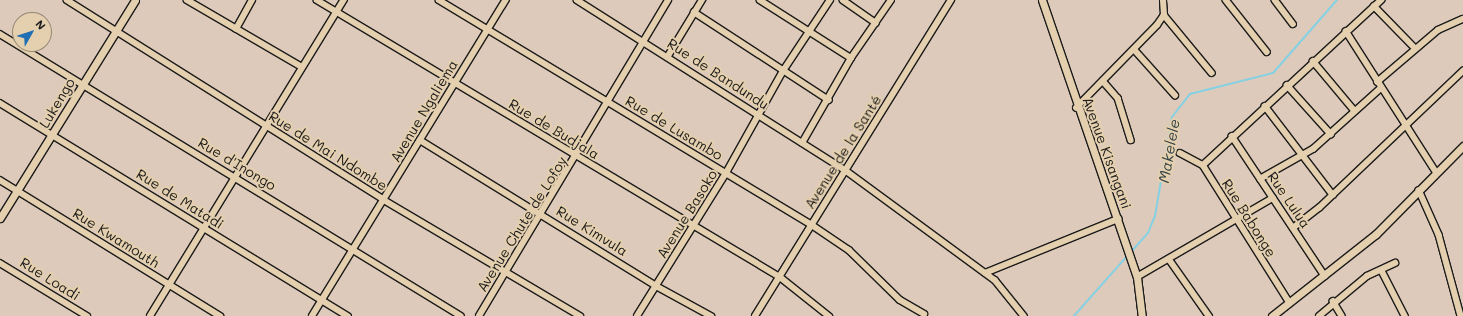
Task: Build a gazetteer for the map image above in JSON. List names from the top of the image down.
{
  "streets": {
    "street": [
      "Rue de Bandundu",
      "Lukengo",
      "Avenue Ngaliema",
      "Rue de Lusambo",
      "Rue de Budjala",
      "Rue de Mai Ndombe",
      "Avenue de la Santé",
      "Avenue Kisangani",
      "Rue d'Inongo",
      "Rue de Matadi",
      "Rue Lulua",
      "Avenue Basoko",
      "Rue Babonge",
      "Avenue Chute de Lofoy",
      "Rue Kimvula",
      "Rue Kwamouth",
      "Rue Loadi"
    ]
  },
  "crossings": [
    ["Rue de Bandundu", "Avenue de la Santé"],
    ["Rue de Bandundu", "Avenue Basoko"],
    ["Rue de Bandundu", "Avenue Chute de Lofoy"],
    ["Lukengo", "Rue de Mai Ndombe"],
    ["Lukengo", "Rue d'Inongo"],
    ["Lukengo", "Rue de Matadi"],
    ["Lukengo", "Rue Kwamouth"],
    ["Avenue Ngaliema", "Rue de Lusambo"],
    ["Avenue Ngaliema", "Rue de Budjala"],
    ["Avenue Ngaliema", "Rue de Mai Ndombe"],
    ["Avenue Ngaliema", "Rue d'Inongo"],
    ["Avenue Ngaliema", "Rue de Matadi"],
    ["Avenue Ngaliema", "Rue Kimvula"],
    ["Rue de Lusambo", "Avenue de la Santé"],
    ["Rue de Lusambo", "Avenue Basoko"],
    ["Rue de Lusambo", "Avenue Chute de Lofoy"],
    ["Rue de Budjala", "Avenue de la Santé"],
    ["Rue de Budjala", "Avenue Basoko"],
    ["Rue de Budjala", "Avenue Chute de Lofoy"],
    ["Rue de Mai Ndombe", "Avenue Chute de Lofoy"],
    ["Avenue Basoko", "Rue Kimvula"],
    ["Avenue Chute de Lofoy", "Rue Kimvula"]
  ],
  "water": ["Makelele"],
  "north": "top right"
}
